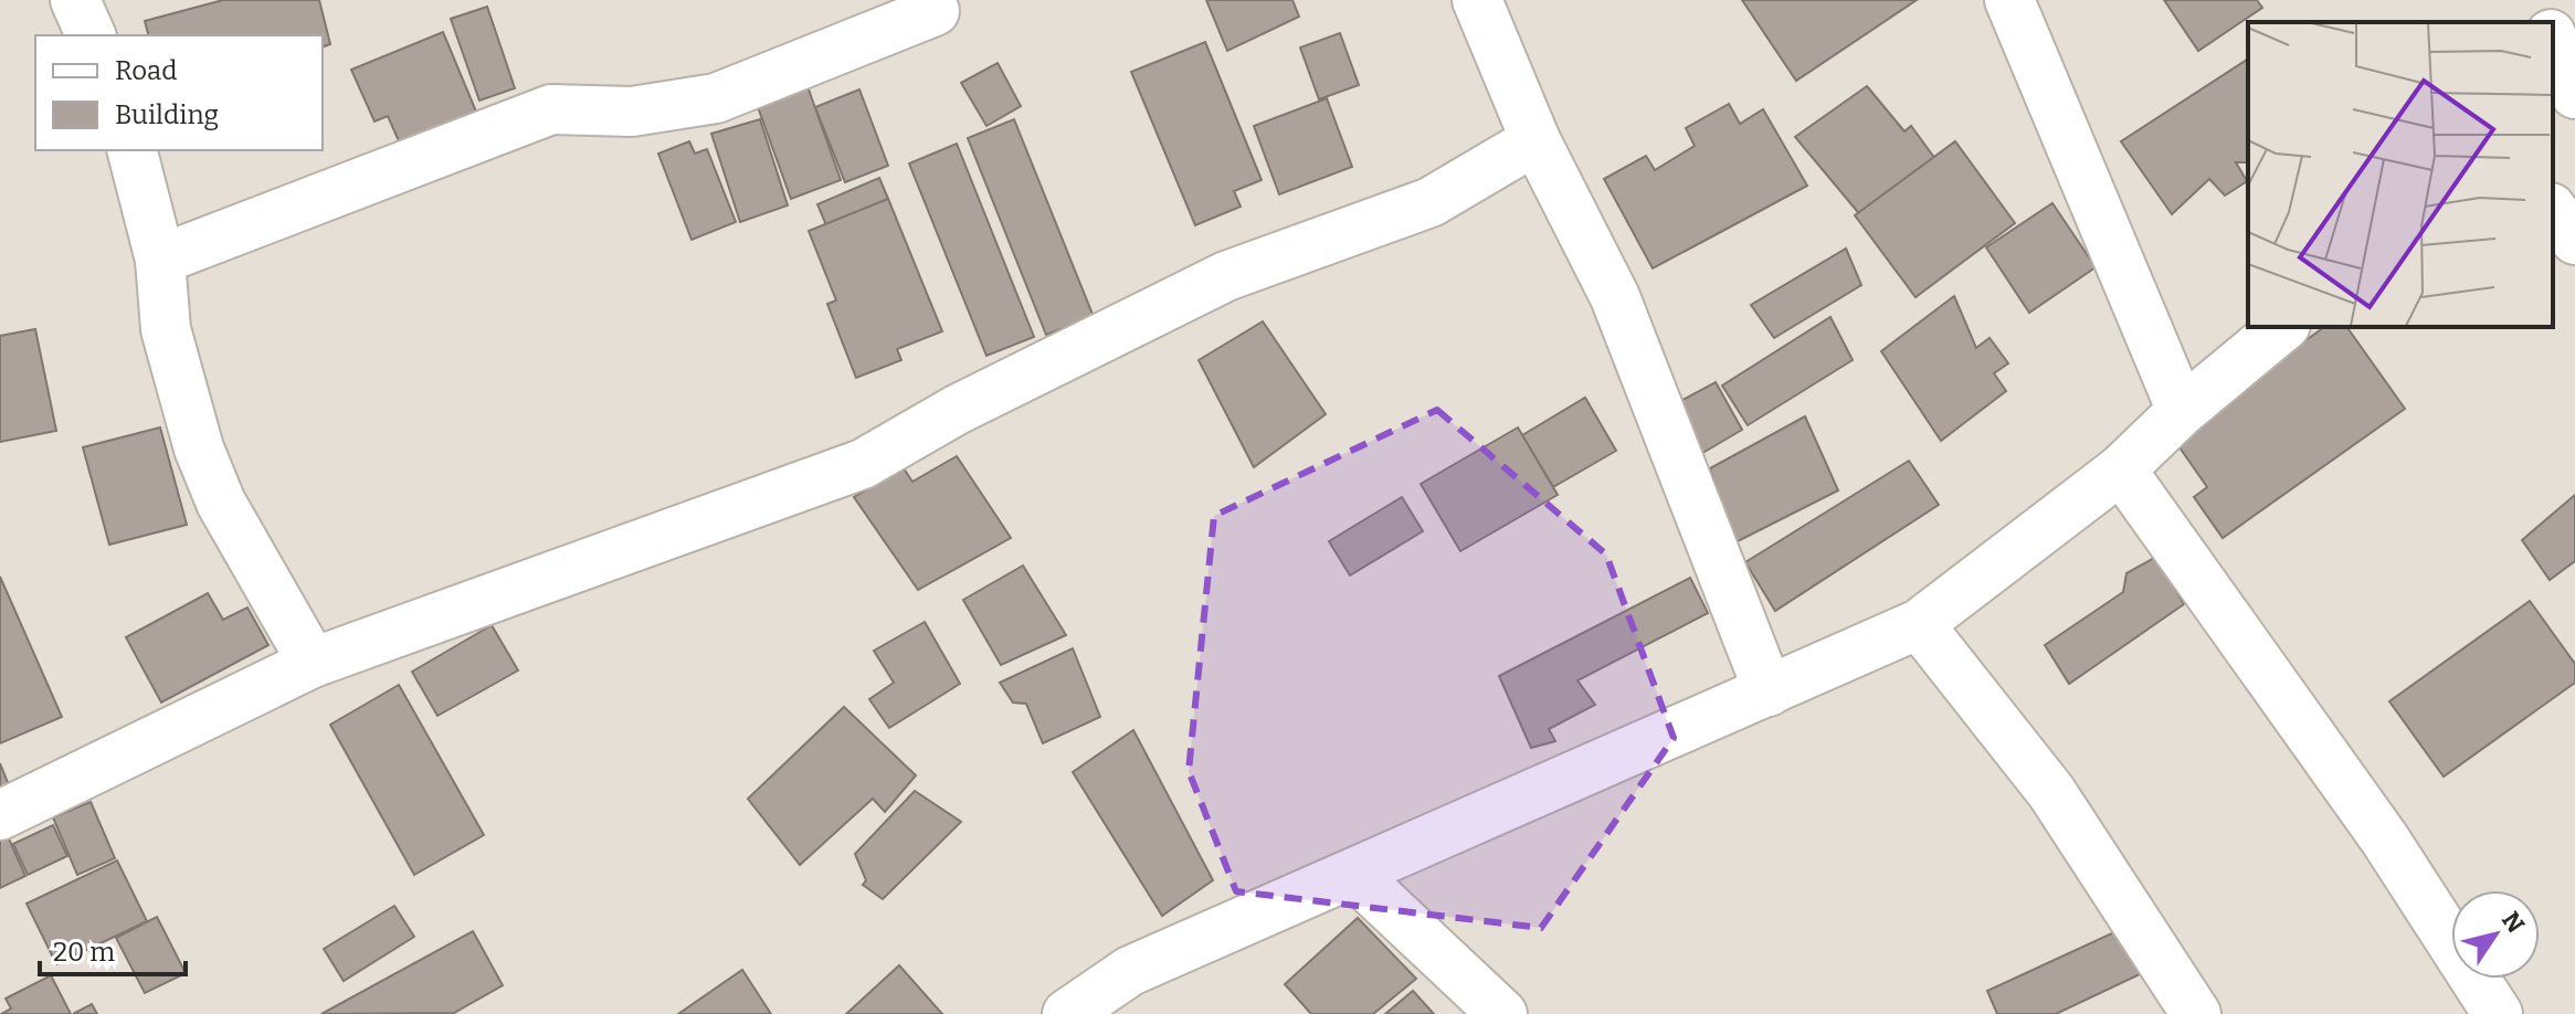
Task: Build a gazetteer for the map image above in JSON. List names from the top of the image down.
{
  "legend": ["Road", "Building"],
  "scale_bar": "20 m",
  "north": "top right"
}
